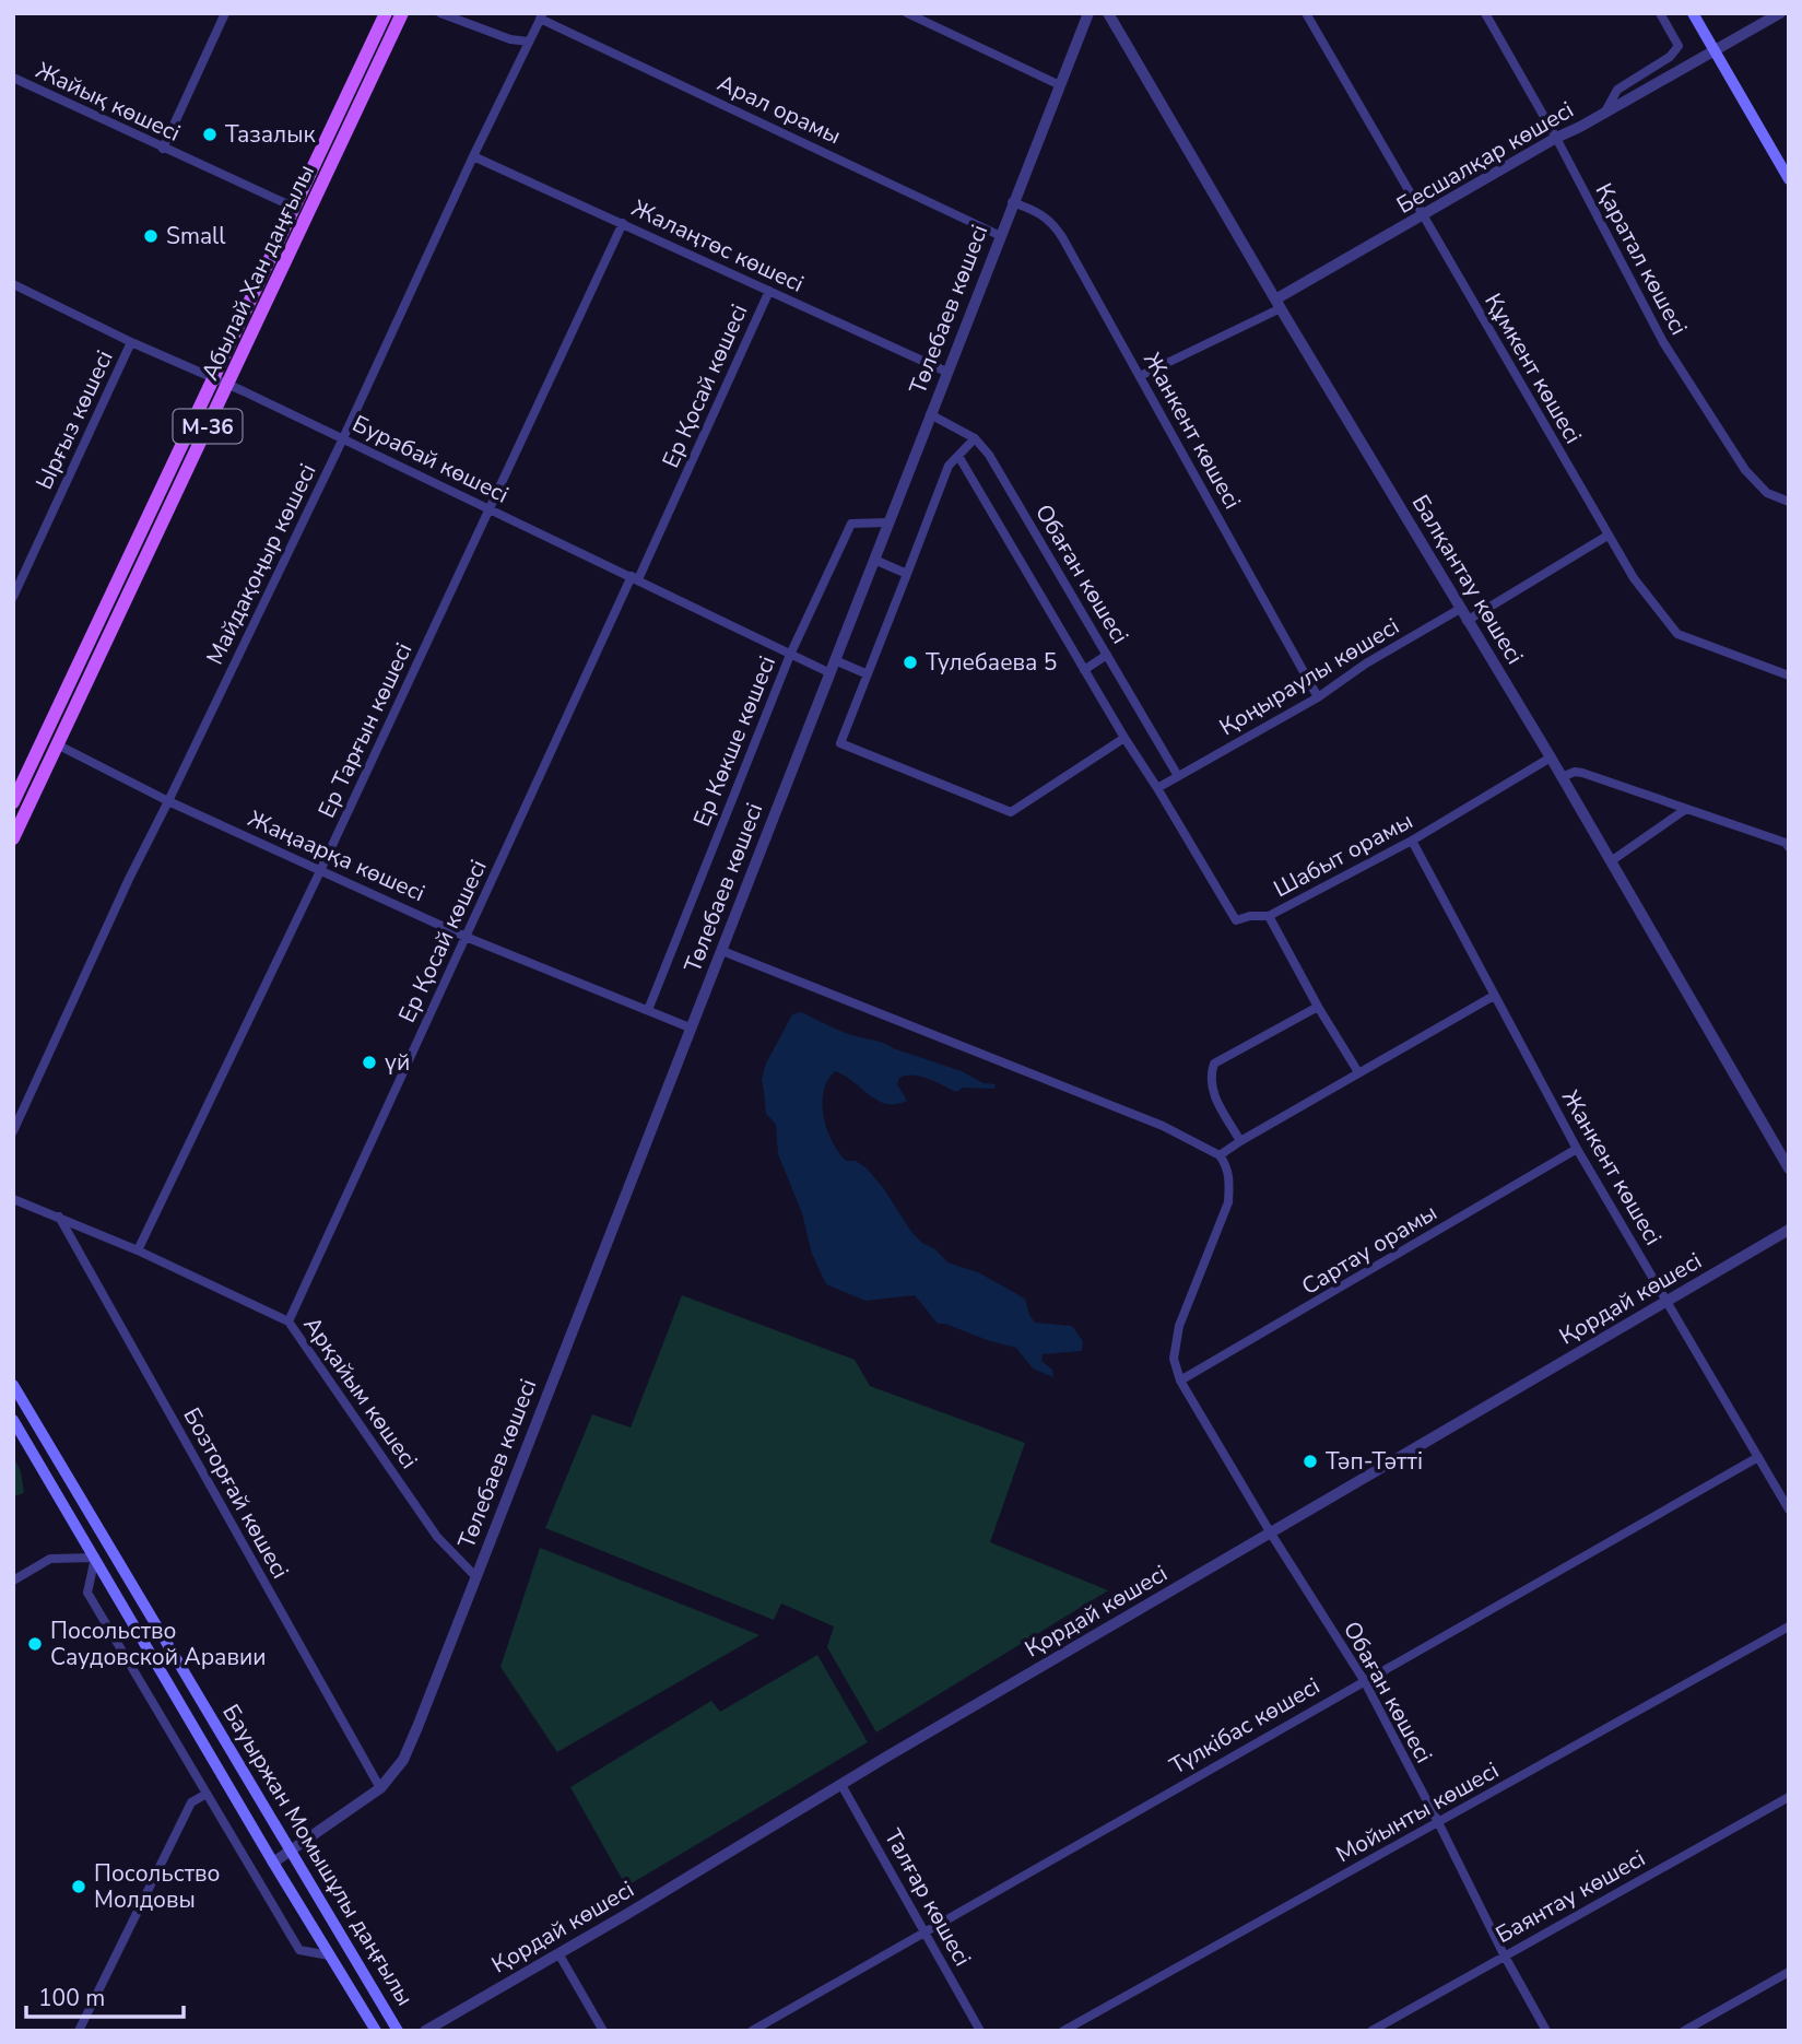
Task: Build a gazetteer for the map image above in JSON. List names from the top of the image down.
{
  "streets": {
    "main road": ["Абылай Хан даңғылы", "M-36", "Бауыржан Момышұлы даңғылы"],
    "street": [
      "Жайық көшесі",
      "Арал орамы",
      "Бесшалқар көшесі",
      "Жалаңтөс көшесі",
      "Қаратал көшесі",
      "Төлебаев көшесі",
      "Құмкент көшесі",
      "Ер Қосай көшесі",
      "Ырғыз көшесі",
      "Жанкент көшесі",
      "Бурабай көшесі",
      "Майдақоңыр көшесі",
      "Обаған көшесі",
      "Балқантау көшесі",
      "Қоңыраулы көшесі",
      "Ер Тарғын көшесі",
      "Ер Көкше көшесі",
      "Шабыт орамы",
      "Жаңаарқа көшесі",
      "Сартау орамы",
      "Қордай көшесі",
      "Арқайым көшесі",
      "Бозторғай көшесі",
      "Түлкібас көшесі",
      "Мойынты көшесі",
      "Баянтау көшесі",
      "Талғар көшесі"
    ]
  },
  "crossings": [
    ["Жайық көшесі", "Абылай Хан даңғылы"],
    ["Арал орамы", "Төлебаев көшесі"],
    ["Арал орамы", "Майдақоңыр көшесі"],
    ["Бесшалқар көшесі", "Қаратал көшесі"],
    ["Бесшалқар көшесі", "Құмкент көшесі"],
    ["Бесшалқар көшесі", "Балқантау көшесі"],
    ["Жалаңтөс көшесі", "Төлебаев көшесі"],
    ["Жалаңтөс көшесі", "Ер Қосай көшесі"],
    ["Жалаңтөс көшесі", "Майдақоңыр көшесі"],
    ["Жалаңтөс көшесі", "Ер Тарғын көшесі"],
    ["Абылай Хан даңғылы", "Бурабай көшесі"],
    ["Абылай Хан даңғылы", "Жаңаарқа көшесі"],
    ["Төлебаев көшесі", "Жанкент көшесі"],
    ["Төлебаев көшесі", "Бурабай көшесі"],
    ["Төлебаев көшесі", "Обаған көшесі"],
    ["Төлебаев көшесі", "Ер Көкше көшесі"],
    ["Төлебаев көшесі", "Жаңаарқа көшесі"],
    ["Төлебаев көшесі", "Арқайым көшесі"],
    ["Төлебаев көшесі", "Бозторғай көшесі"],
    ["Төлебаев көшесі", "Бауыржан Момышұлы даңғылы"],
    ["Ер Қосай көшесі", "Бурабай көшесі"],
    ["Ер Қосай көшесі", "Жаңаарқа көшесі"],
    ["Ер Қосай көшесі", "Арқайым көшесі"],
    ["Ырғыз көшесі", "Бурабай көшесі"],
    ["Жанкент көшесі", "Қоңыраулы көшесі"],
    ["Жанкент көшесі", "Шабыт орамы"],
    ["Жанкент көшесі", "Сартау орамы"],
    ["Жанкент көшесі", "Қордай көшесі"],
    ["Жанкент көшесі", "Түлкібас көшесі"],
    ["Бурабай көшесі", "Майдақоңыр көшесі"],
    ["Бурабай көшесі", "Ер Тарғын көшесі"],
    ["Бурабай көшесі", "Ер Көкше көшесі"],
    ["Майдақоңыр көшесі", "Жаңаарқа көшесі"],
    ["Обаған көшесі", "Қоңыраулы көшесі"],
    ["Обаған көшесі", "Сартау орамы"],
    ["Обаған көшесі", "Қордай көшесі"],
    ["Обаған көшесі", "Түлкібас көшесі"],
    ["Обаған көшесі", "Мойынты көшесі"],
    ["Обаған көшесі", "Баянтау көшесі"],
    ["Балқантау көшесі", "Қоңыраулы көшесі"],
    ["Балқантау көшесі", "Шабыт орамы"],
    ["Ер Тарғын көшесі", "Жаңаарқа көшесі"],
    ["Ер Тарғын көшесі", "Арқайым көшесі"],
    ["Ер Көкше көшесі", "Жаңаарқа көшесі"],
    ["Қордай көшесі", "Талғар көшесі"],
    ["Арқайым көшесі", "Бозторғай көшесі"],
    ["Түлкібас көшесі", "Талғар көшесі"]
  ],
  "places": [
    "Тазалык",
    "Small",
    "Тулебаева 5",
    "үй",
    "Тәп-Тәтті",
    "Посольство Саудовской Аравии",
    "Посольство Молдовы"
  ],
  "scale_bar": "100 m"
}
